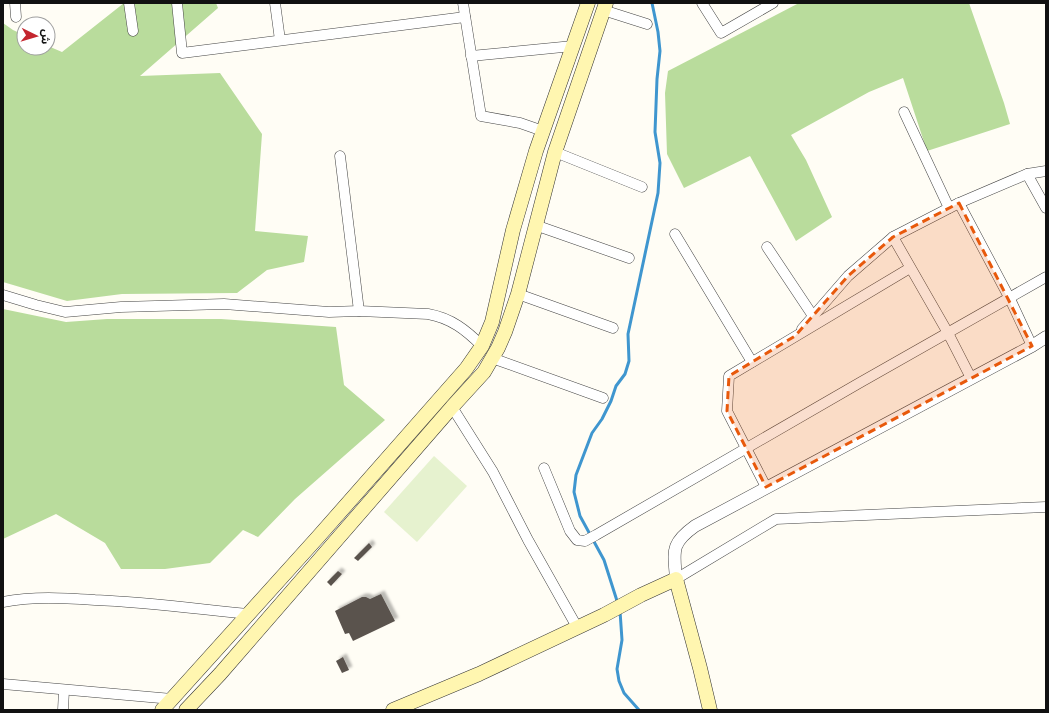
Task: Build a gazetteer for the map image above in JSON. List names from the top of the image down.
{
  "north": "right"
}
